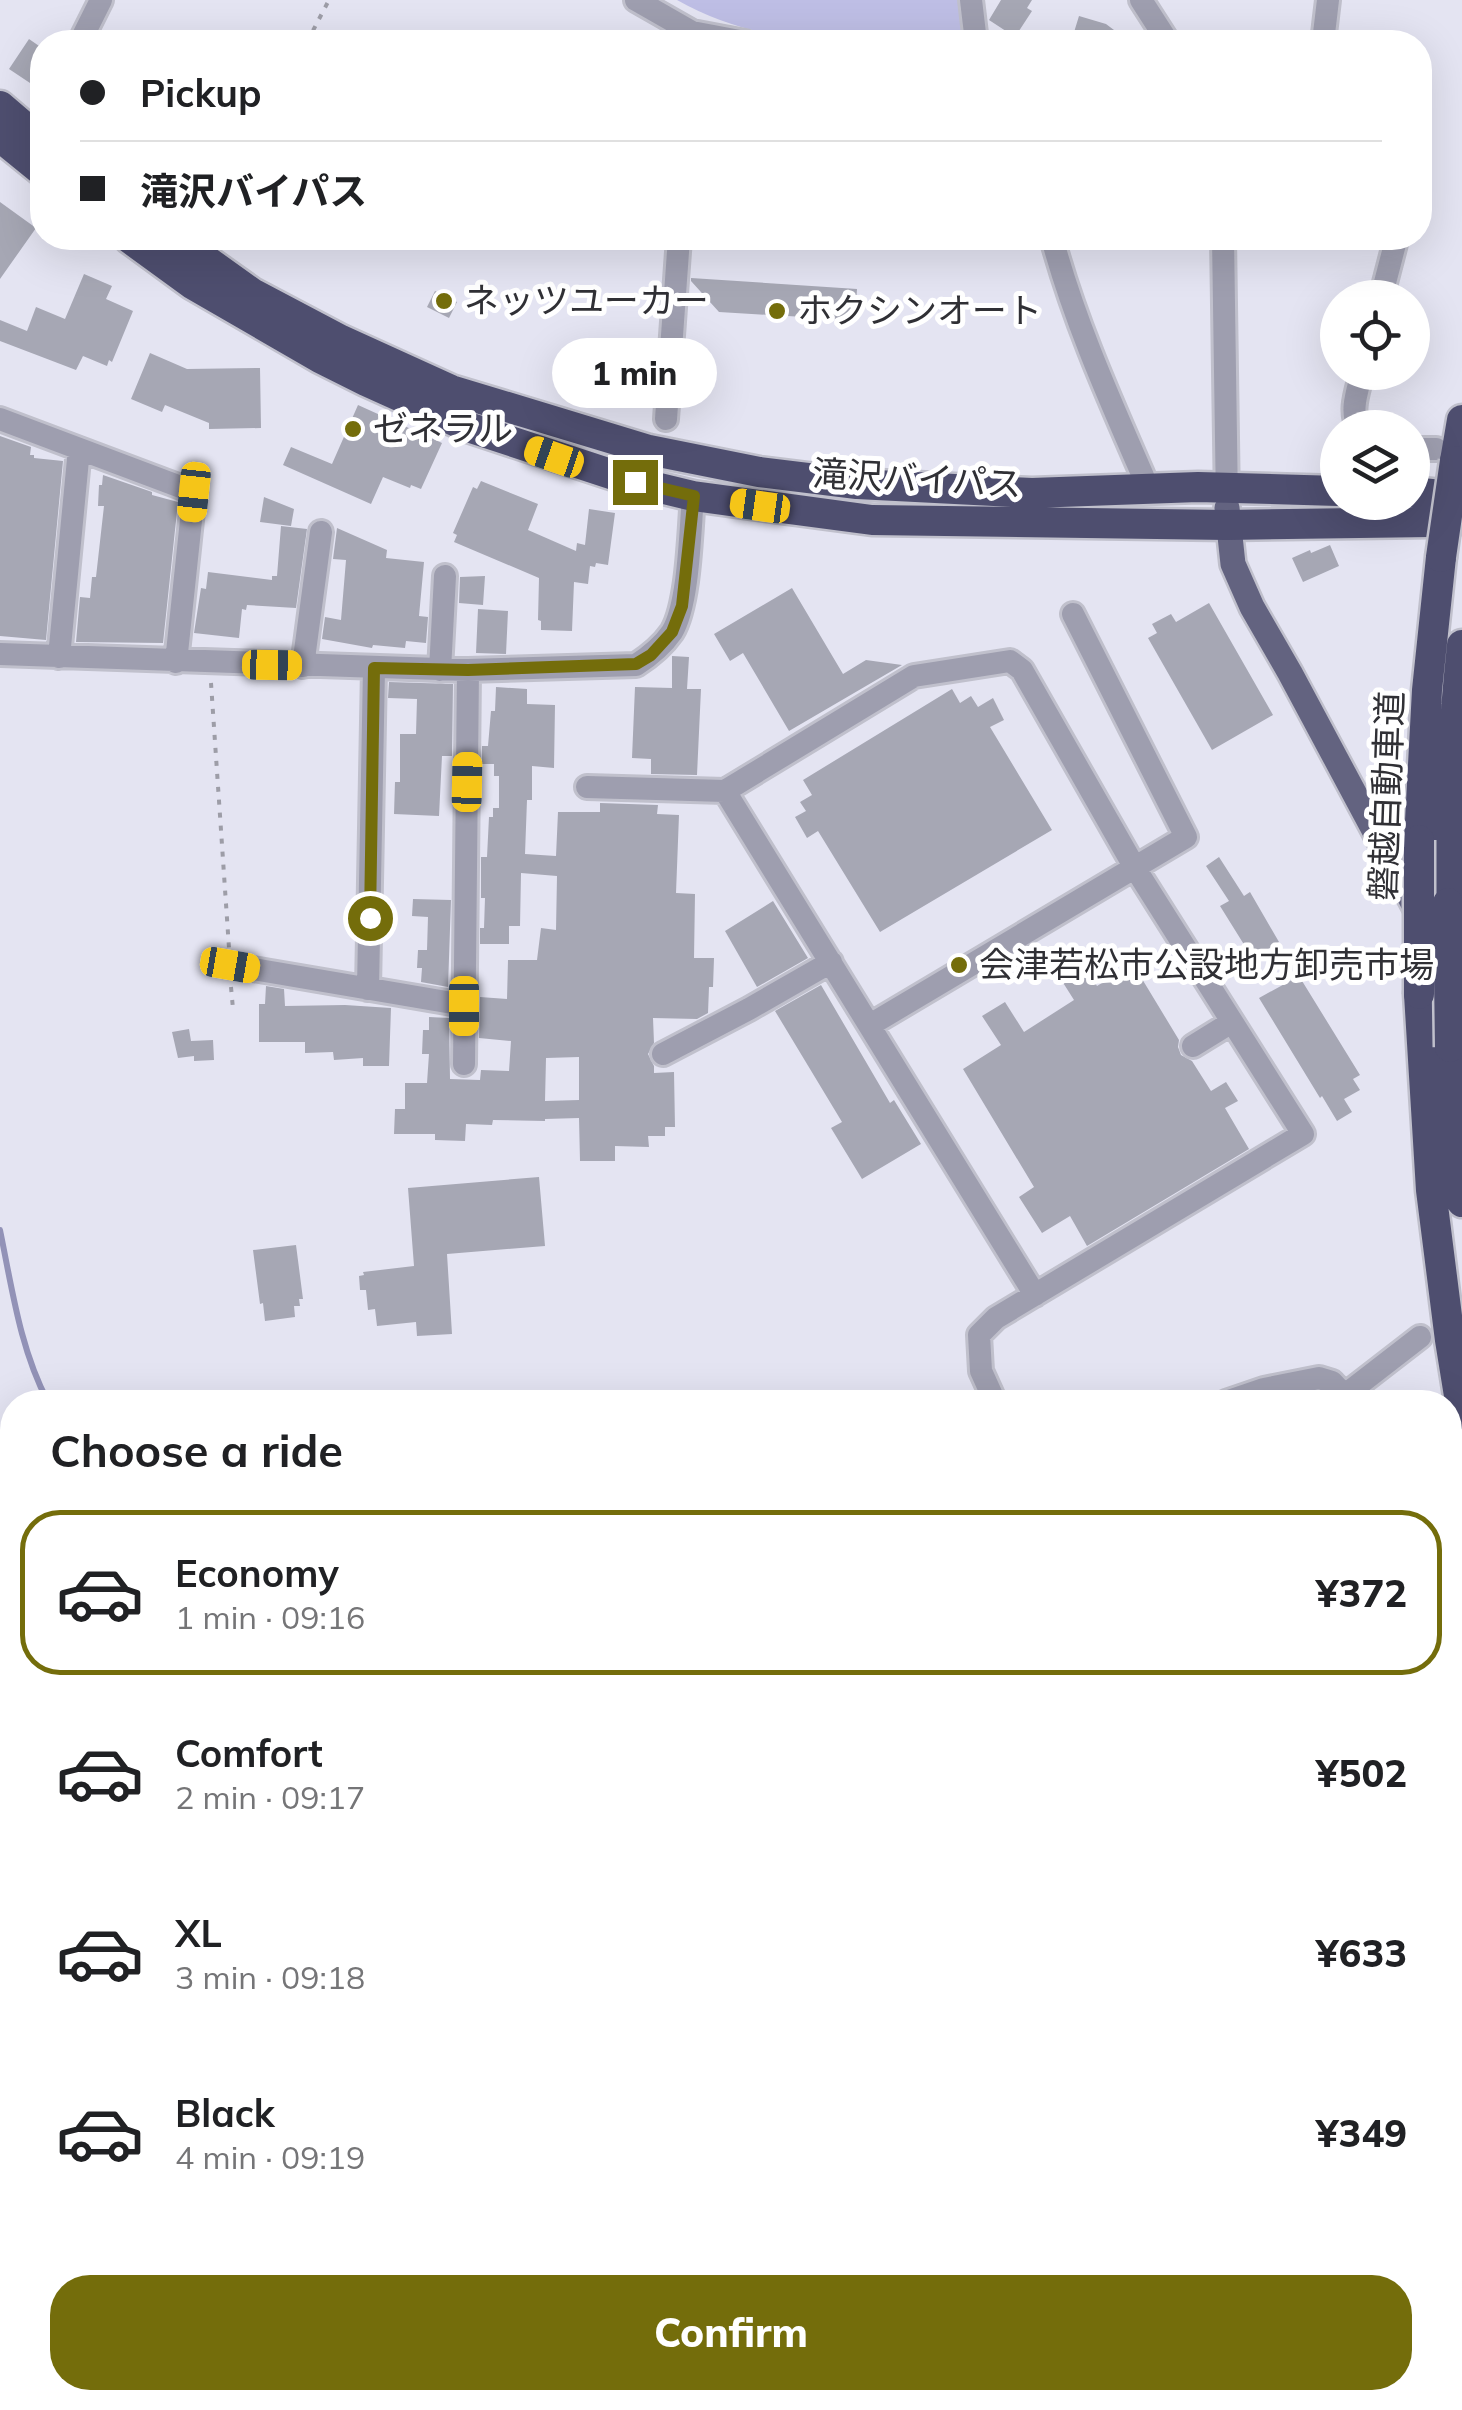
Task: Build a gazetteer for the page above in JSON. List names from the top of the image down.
{
  "streets": {
    "highway": ["滝沢バイパス", "磐越自動車道"]
  },
  "places": [
    "ネッツユーカー",
    "ホクシンオート",
    "ゼネラル",
    "会津若松市公設地方卸売市場"
  ],
  "page": {
    "banner": ["Pickup", "滝沢バイパス"],
    "bubble": "1 min",
    "heading": "Choose a ride",
    "list": [
      {
        "name": "Economy",
        "note": "1 min · 09:16",
        "value": "¥372"
      },
      {
        "name": "Comfort",
        "note": "2 min · 09:17",
        "value": "¥502"
      },
      {
        "name": "XL",
        "note": "3 min · 09:18",
        "value": "¥633"
      },
      {
        "name": "Black",
        "note": "4 min · 09:19",
        "value": "¥349"
      }
    ],
    "buttons": "Confirm"
  }
}
